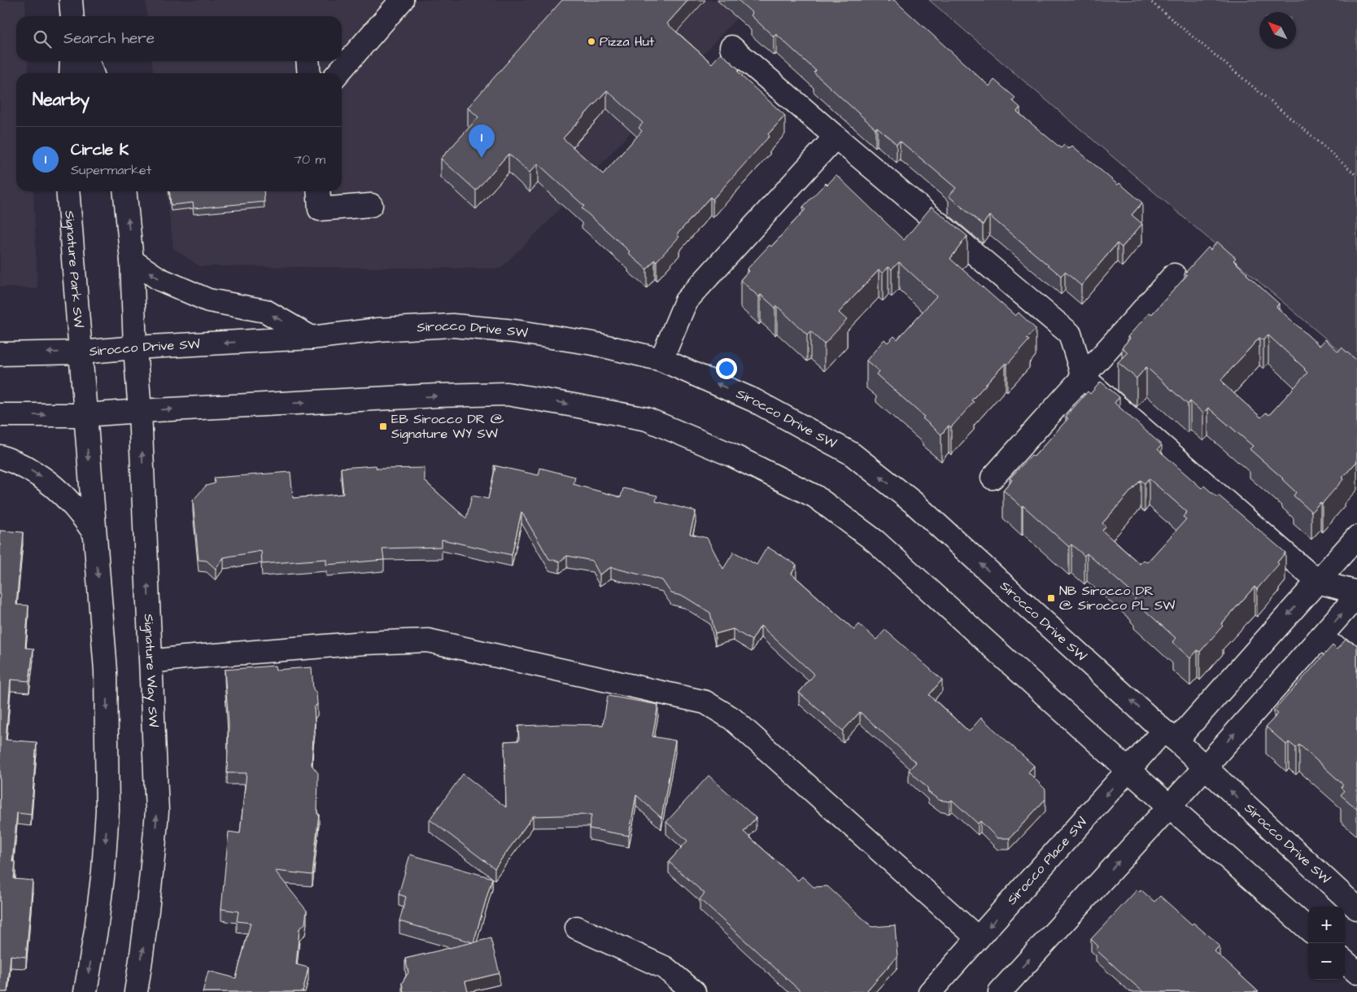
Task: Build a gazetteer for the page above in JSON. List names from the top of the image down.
{
  "streets": {
    "street": [
      "Signature Park SW",
      "Sirocco Drive SW",
      "Signature Way SW",
      "Sirocco Place SW"
    ]
  },
  "crossings": [
    ["Signature Park SW", "Sirocco Drive SW"],
    ["Sirocco Drive SW", "Signature Way SW"],
    ["Sirocco Drive SW", "Sirocco Place SW"]
  ],
  "places": {
    "other": ["Pizza Hut"],
    "transit": ["EB Sirocco DR @ Signature WY SW", "NB Sirocco DR @ Sirocco PL SW"]
  },
  "north": "top left",
  "page": {
    "search": "Search here",
    "heading": "Nearby",
    "pins": "1",
    "list": [
      {
        "mark": "1",
        "name": "Circle K",
        "note": "Supermarket",
        "value": "70 m"
      }
    ],
    "map_buttons": ["+", "−"]
  }
}
